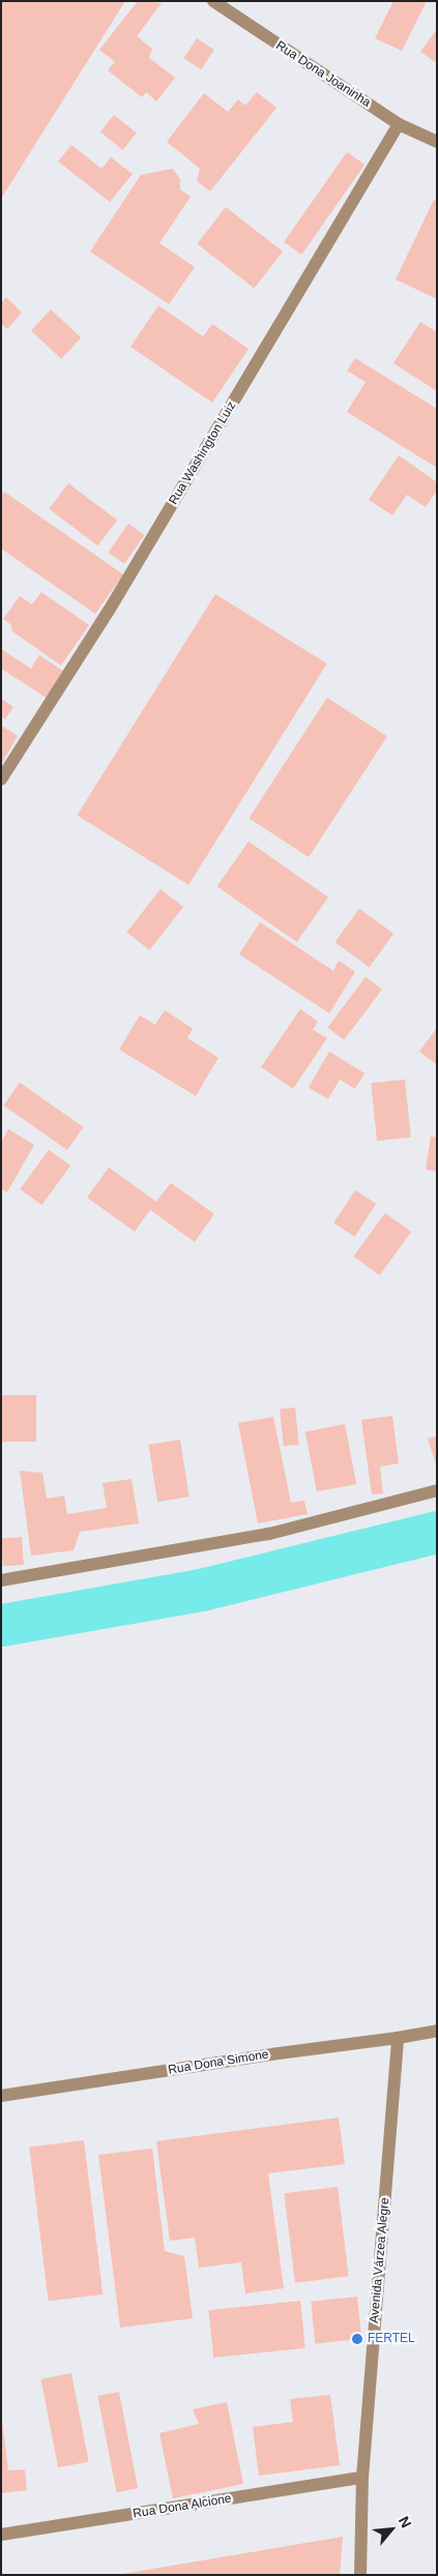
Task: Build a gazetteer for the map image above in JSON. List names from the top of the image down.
{
  "streets": {
    "street": [
      "Rua Dona Joaninha",
      "Rua Washington Luiz",
      "Rua Dona Simone",
      "Avenida Várzea Alegre",
      "Rua Dona Alcione"
    ]
  },
  "crossings": [
    ["Rua Dona Joaninha", "Rua Washington Luiz"],
    ["Rua Dona Simone", "Avenida Várzea Alegre"],
    ["Avenida Várzea Alegre", "Rua Dona Alcione"]
  ],
  "places": ["FERTEL"],
  "north": "top right"
}
